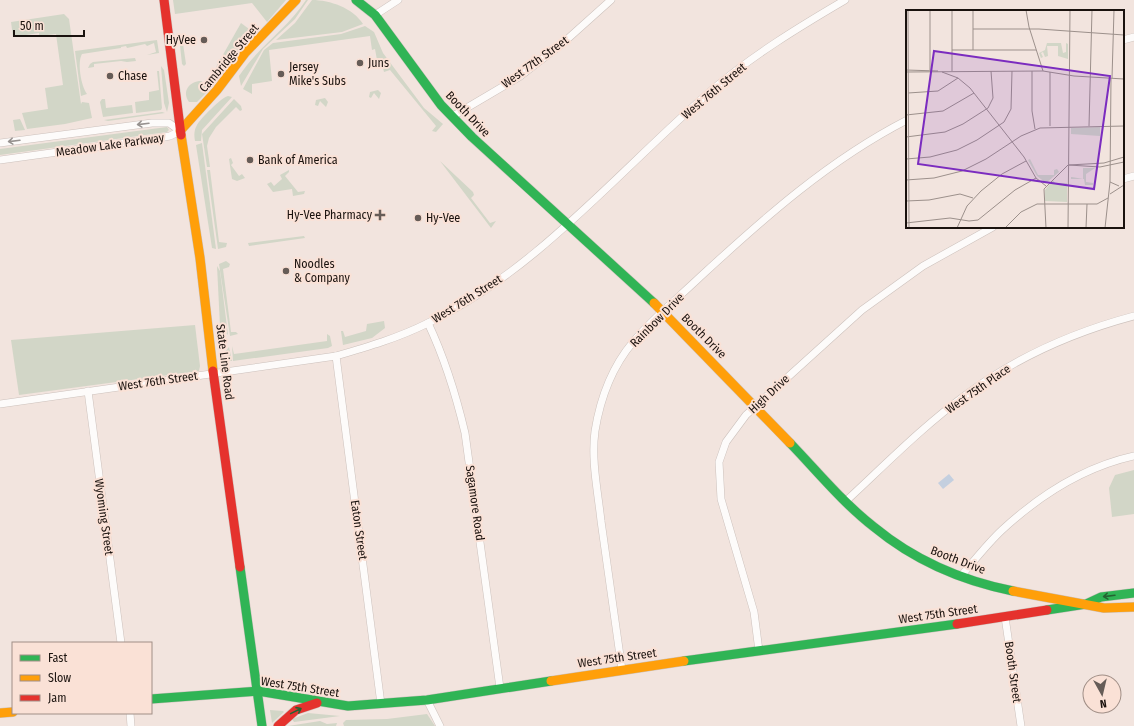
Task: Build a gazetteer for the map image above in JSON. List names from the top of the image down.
{
  "streets": {
    "main road": [
      "Cambridge Street",
      "Booth Drive",
      "State Line Road",
      "West 75th Street"
    ],
    "street": [
      "West 77th Street",
      "West 76th Street",
      "Meadow Lake Parkway",
      "Rainbow Drive",
      "West 75th Place",
      "High Drive",
      "Sagamore Road",
      "Wyoming Street",
      "Eaton Street",
      "Booth Street"
    ]
  },
  "crossings": [
    ["Cambridge Street", "Meadow Lake Parkway"],
    ["Cambridge Street", "State Line Road"],
    ["West 77th Street", "Booth Drive"],
    ["West 76th Street", "Booth Drive"],
    ["West 76th Street", "State Line Road"],
    ["West 76th Street", "Sagamore Road"],
    ["West 76th Street", "Wyoming Street"],
    ["West 76th Street", "Eaton Street"],
    ["Booth Drive", "Rainbow Drive"],
    ["Booth Drive", "West 75th Place"],
    ["Booth Drive", "High Drive"],
    ["Booth Drive", "West 75th Street"],
    ["Meadow Lake Parkway", "State Line Road"],
    ["Rainbow Drive", "West 75th Street"],
    ["State Line Road", "West 75th Street"],
    ["High Drive", "West 75th Street"],
    ["Sagamore Road", "West 75th Street"],
    ["Eaton Street", "West 75th Street"],
    ["West 75th Street", "Booth Street"]
  ],
  "places": {
    "other": [
      "HyVee",
      "Juns",
      "Jersey Mike's Subs",
      "Chase",
      "Bank of America",
      "Hy-Vee",
      "Noodles & Company"
    ],
    "health": ["Hy-Vee Pharmacy"]
  },
  "legend": ["Fast", "Slow", "Jam"],
  "scale_bar": "50 m",
  "north": "bottom"
}
